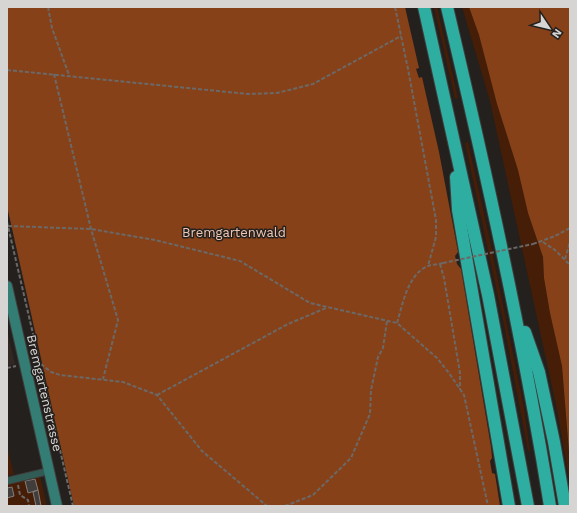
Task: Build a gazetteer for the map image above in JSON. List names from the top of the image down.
{
  "streets": {
    "main road": ["Bremgartenstrasse"]
  },
  "parks": ["Bremgartenwald"],
  "north": "bottom right"
}
